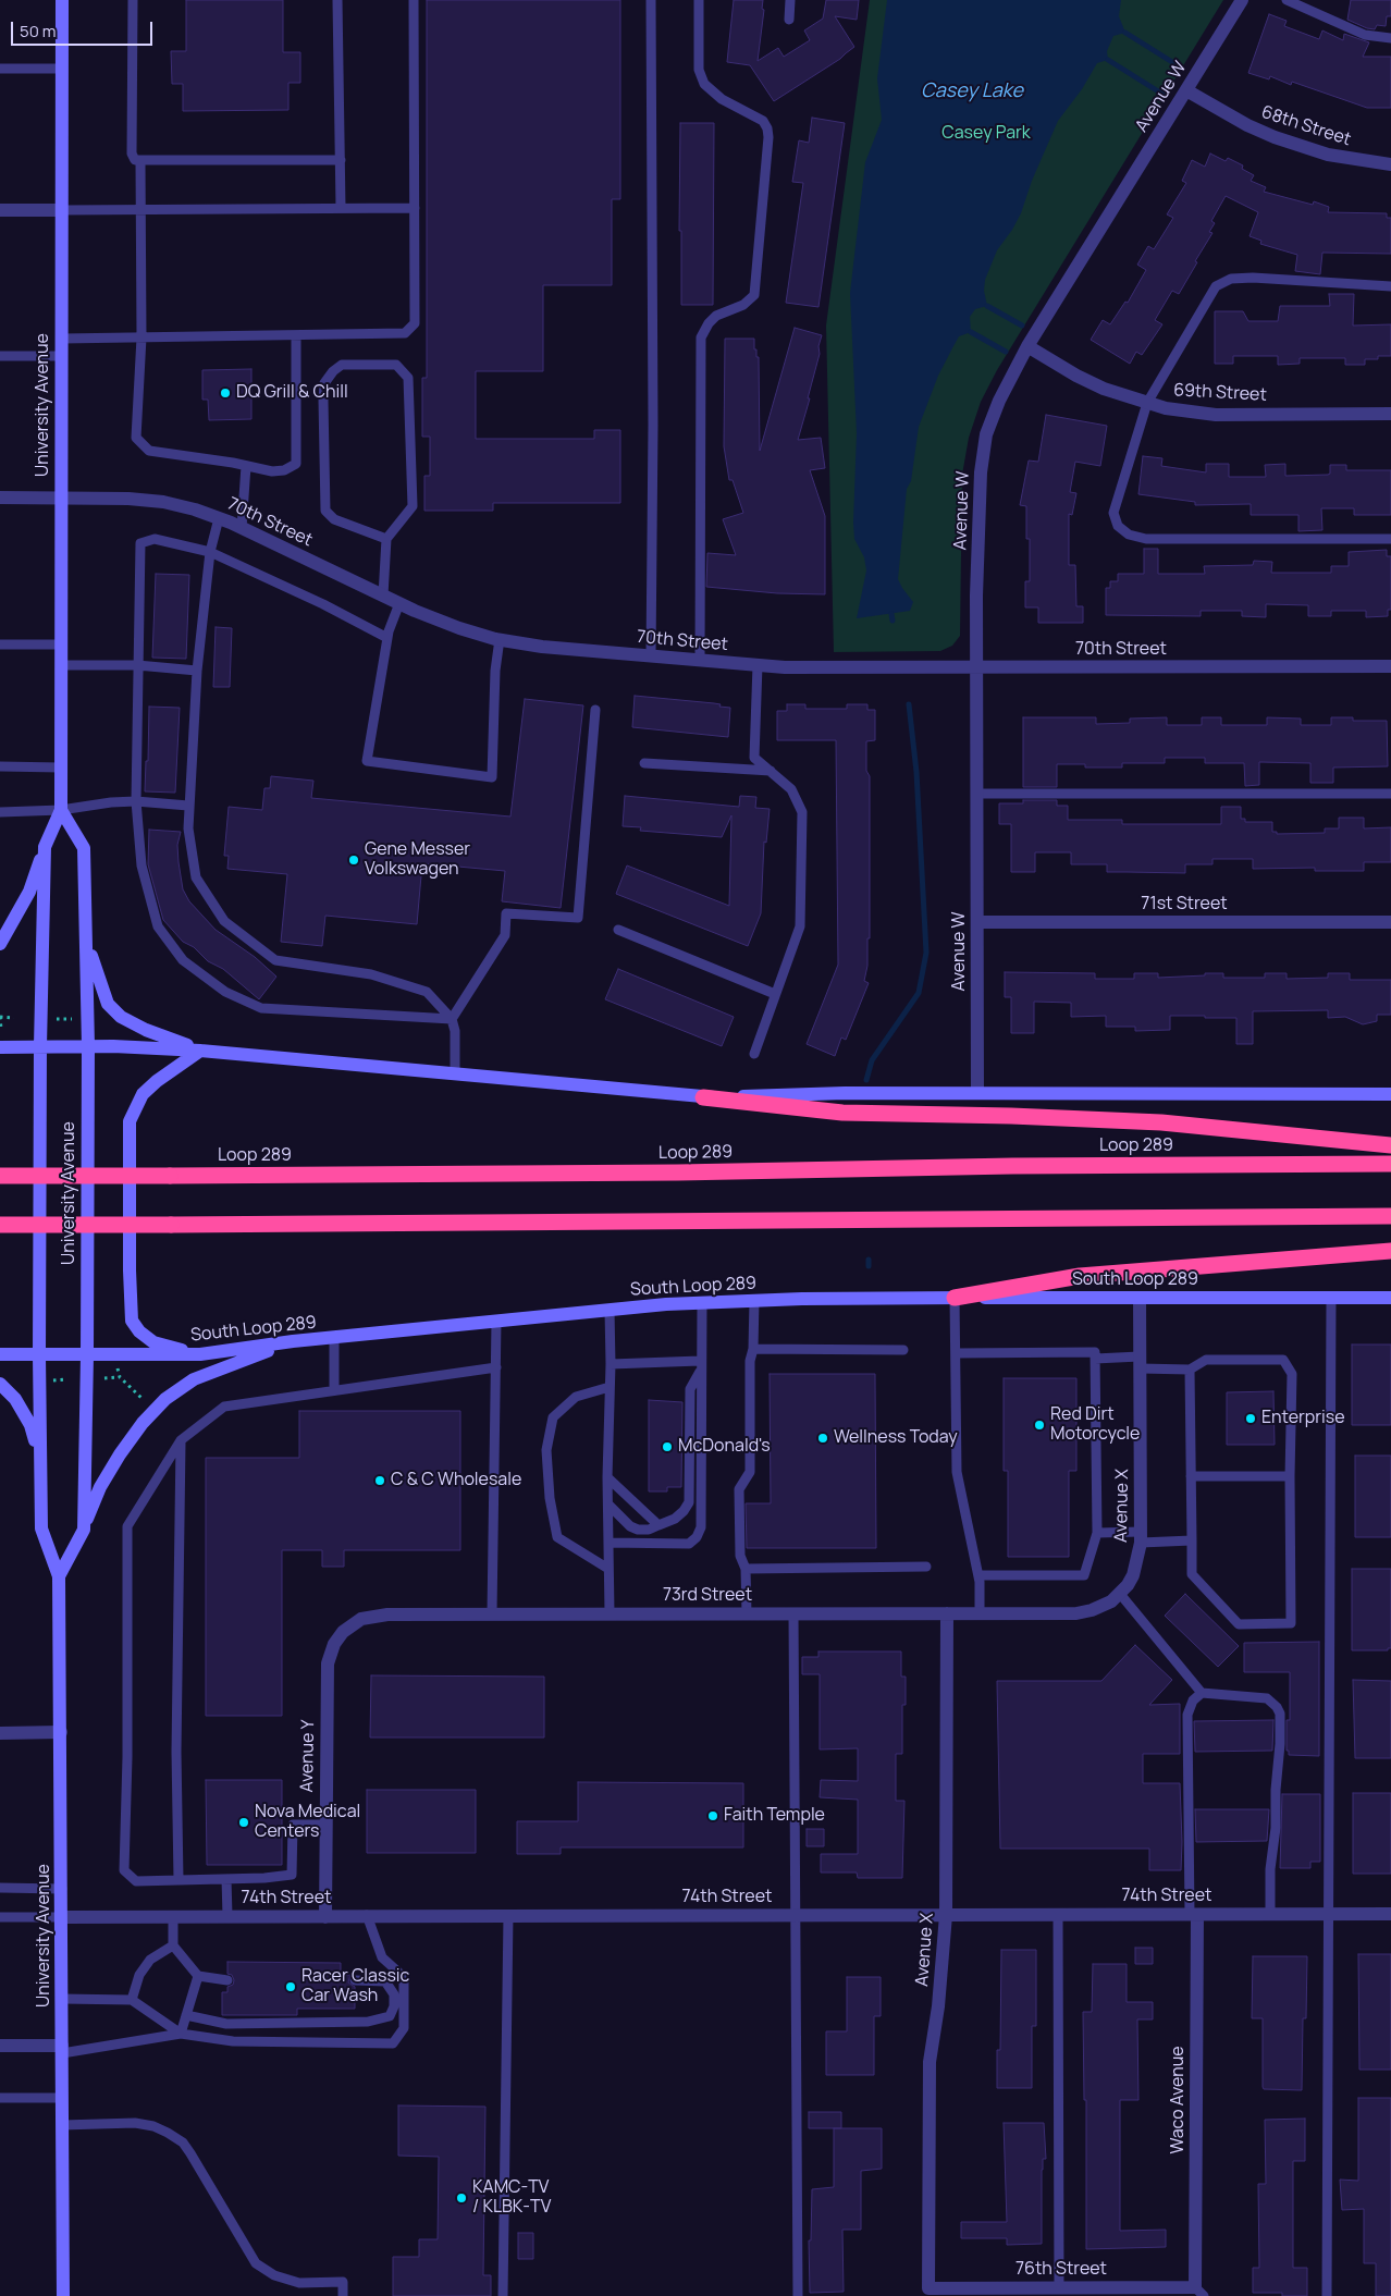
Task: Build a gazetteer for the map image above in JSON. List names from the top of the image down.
{
  "streets": {
    "highway": ["Loop 289"],
    "main road": ["University Avenue", "South Loop 289"],
    "street": [
      "Avenue W",
      "68th Street",
      "69th Street",
      "70th Street",
      "71st Street",
      "Avenue X",
      "73rd Street",
      "Avenue Y",
      "74th Street",
      "Waco Avenue",
      "76th Street"
    ]
  },
  "crossings": [
    ["Avenue W", "68th Street"],
    ["Avenue W", "69th Street"],
    ["Avenue W", "70th Street"],
    ["Avenue W", "71st Street"],
    ["University Avenue", "70th Street"],
    ["University Avenue", "South Loop 289"],
    ["University Avenue", "74th Street"],
    ["South Loop 289", "Avenue X"],
    ["Avenue X", "73rd Street"],
    ["Avenue X", "74th Street"],
    ["Avenue X", "76th Street"],
    ["73rd Street", "Avenue Y"],
    ["Avenue Y", "74th Street"],
    ["74th Street", "Waco Avenue"],
    ["Waco Avenue", "76th Street"]
  ],
  "water": ["Casey Lake"],
  "parks": ["Casey Park"],
  "places": [
    "DQ Grill & Chill",
    "Gene Messer Volkswagen",
    "Enterprise",
    "Red Dirt Motorcycle",
    "Wellness Today",
    "McDonald's",
    "C & C Wholesale",
    "Faith Temple",
    "Nova Medical Centers",
    "Racer Classic Car Wash",
    "KAMC-TV / KLBK-TV"
  ],
  "scale_bar": "50 m"
}
